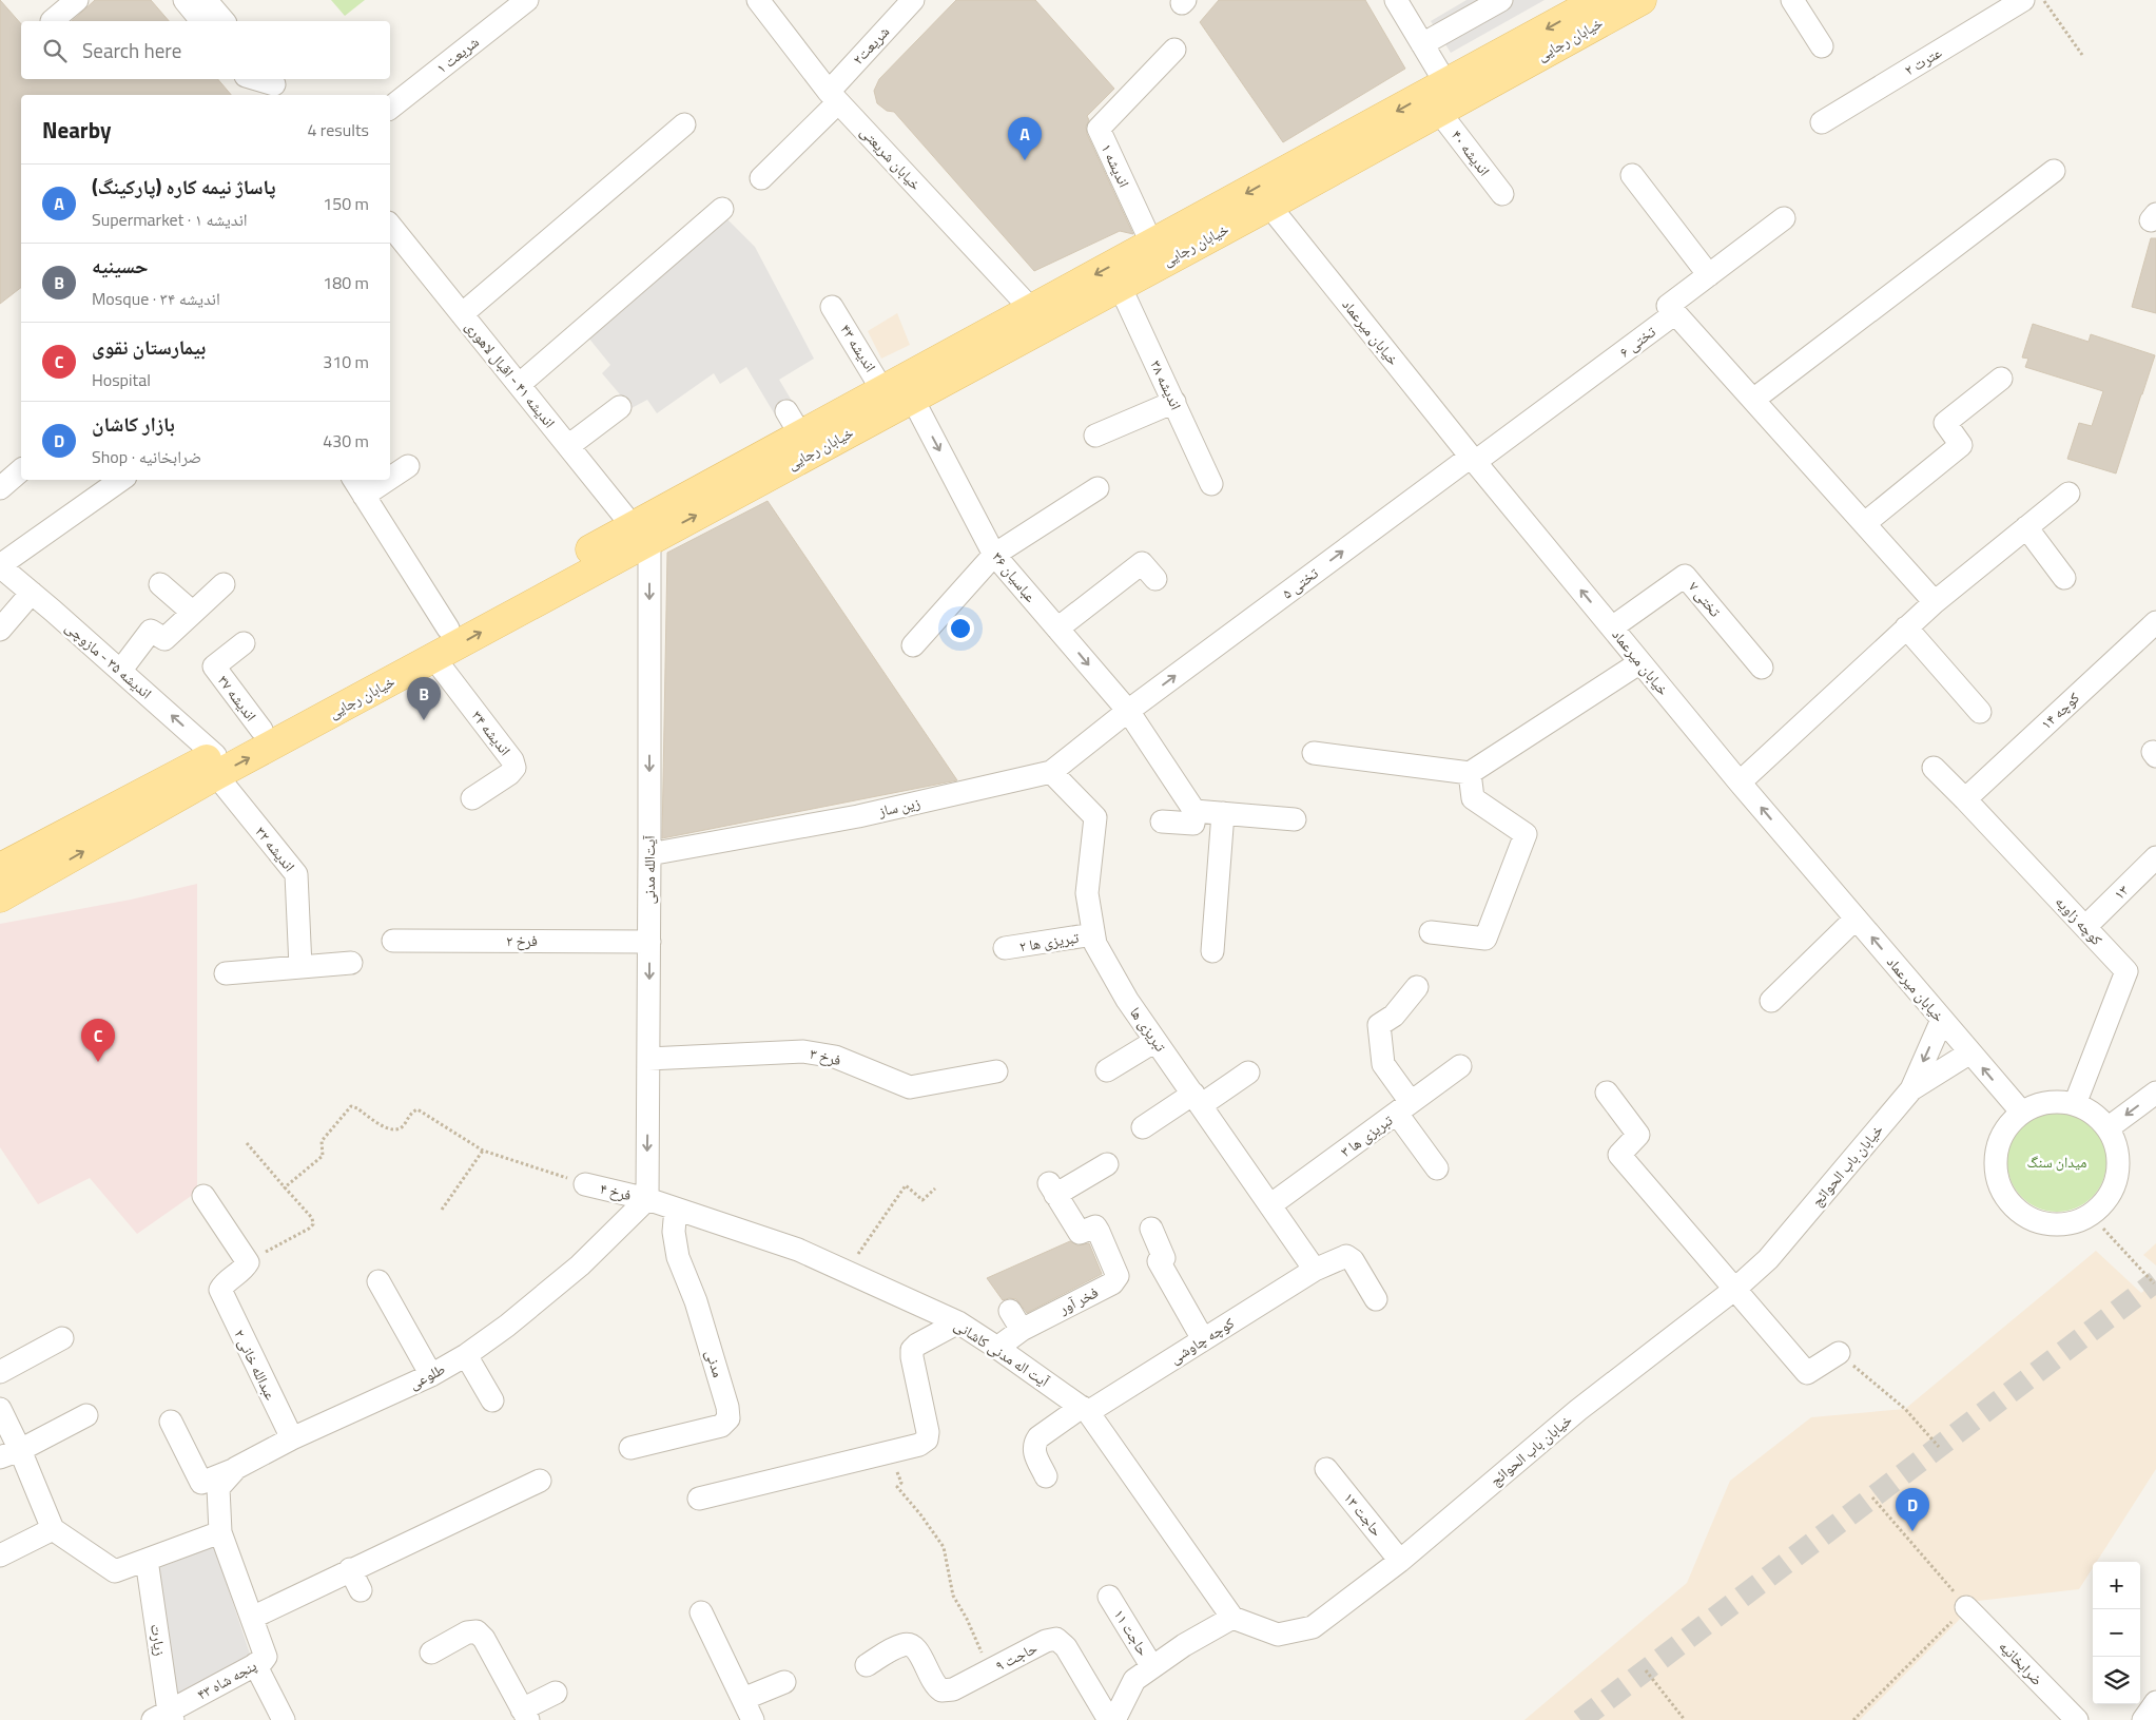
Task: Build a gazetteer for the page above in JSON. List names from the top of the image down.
{
  "streets": {
    "main road": ["خیابان رجایی"],
    "street": [
      "شریعت۲",
      "شریعت ۱",
      "عترت ۲",
      "اندیشه ۴۰",
      "خیابان شریعتی",
      "اندیشه ۱",
      "خیابان میرعماد",
      "تختی ۶",
      "اندیشه ۴۳",
      "اندیشه ۴۱ - اقبال لاهوری",
      "اندیشه ۳۸",
      "عباسیان ۳۶",
      "تختی ۵",
      "تختی ۷",
      "اندیشه ۳۵ - مازوچی",
      "اندیشه ۳۷",
      "کوچه ۱۴",
      "اندیشه ۳۴",
      "زین ساز",
      "اندیشه ۳۲",
      "آیت‌الله مدنی",
      "۱۳",
      "کوچه زاویه",
      "فرخ ۲",
      "تبریزی ها ۲",
      "تبریزی ها",
      "فرخ ۳",
      "تبریزی ها ۳",
      "خیابان باب الحوائج",
      "فرخ ۴",
      "فخر آور",
      "کوچه چاوشی",
      "آیت اله مدنی کاشانی",
      "مدنی",
      "عبدالله خانی ۲",
      "طلوعی",
      "حاجت ۱۳",
      "حاجت ۱۱",
      "زیارت",
      "حاجت ۹",
      "ضرابخانیه",
      "پنجه شاه ۴۳"
    ]
  },
  "crossings": [
    ["خیابان رجایی", "اندیشه ۴۰"],
    ["خیابان رجایی", "خیابان شریعتی"],
    ["خیابان رجایی", "اندیشه ۱"],
    ["خیابان رجایی", "خیابان میرعماد"],
    ["خیابان رجایی", "اندیشه ۴۳"],
    ["خیابان رجایی", "اندیشه ۴۱ - اقبال لاهوری"],
    ["خیابان رجایی", "اندیشه ۳۸"],
    ["خیابان رجایی", "عباسیان ۳۶"],
    ["خیابان رجایی", "اندیشه ۳۵ - مازوچی"],
    ["خیابان رجایی", "اندیشه ۳۷"],
    ["خیابان رجایی", "اندیشه ۳۴"],
    ["خیابان رجایی", "اندیشه ۳۲"],
    ["خیابان رجایی", "آیت‌الله مدنی"],
    ["شریعت۲", "خیابان شریعتی"],
    ["خیابان میرعماد", "تختی ۶"],
    ["خیابان میرعماد", "تختی ۵"],
    ["خیابان میرعماد", "تختی ۷"],
    ["خیابان میرعماد", "کوچه زاویه"],
    ["تختی ۶", "تختی ۵"],
    ["اندیشه ۴۱ - اقبال لاهوری", "آیت‌الله مدنی"],
    ["عباسیان ۳۶", "تختی ۵"],
    ["عباسیان ۳۶", "زین ساز"],
    ["تختی ۵", "زین ساز"],
    ["اندیشه ۳۵ - مازوچی", "اندیشه ۳۲"],
    ["کوچه ۱۴", "کوچه زاویه"],
    ["زین ساز", "آیت‌الله مدنی"],
    ["زین ساز", "تبریزی ها"],
    ["آیت‌الله مدنی", "فرخ ۲"],
    ["آیت‌الله مدنی", "فرخ ۳"],
    ["آیت‌الله مدنی", "فرخ ۴"],
    ["آیت‌الله مدنی", "آیت اله مدنی کاشانی"],
    ["آیت‌الله مدنی", "طلوعی"],
    ["۱۳", "کوچه زاویه"],
    ["تبریزی ها ۲", "تبریزی ها"],
    ["تبریزی ها", "تبریزی ها ۳"],
    ["تبریزی ها", "کوچه چاوشی"],
    ["خیابان باب الحوائج", "آیت اله مدنی کاشانی"],
    ["خیابان باب الحوائج", "حاجت ۱۳"],
    ["فرخ ۴", "آیت اله مدنی کاشانی"],
    ["فرخ ۴", "طلوعی"],
    ["فخر آور", "آیت اله مدنی کاشانی"],
    ["کوچه چاوشی", "آیت اله مدنی کاشانی"],
    ["آیت اله مدنی کاشانی", "مدنی"],
    ["آیت اله مدنی کاشانی", "طلوعی"],
    ["عبدالله خانی ۲", "طلوعی"],
    ["طلوعی", "پنجه شاه ۴۳"],
    ["زیارت", "پنجه شاه ۴۳"]
  ],
  "one_way": [
    "خیابان میرعماد",
    "عباسیان ۳۶",
    "اندیشه ۳۵ - مازوچی",
    "آیت‌الله مدنی"
  ],
  "parks": ["میدان سنگ"],
  "page": {
    "search": "Search here",
    "heading": ["Nearby", "4 results"],
    "pins": [
      "A",
      "B",
      "C",
      "D"
    ],
    "list": [
      {
        "mark": "A",
        "name": "پاساژ نیمه کاره (پارکینگ)",
        "note": "Supermarket · اندیشه ۱",
        "value": "150 m"
      },
      {
        "mark": "B",
        "name": "حسینیه",
        "note": "Mosque · اندیشه ۳۴",
        "value": "180 m"
      },
      {
        "mark": "C",
        "name": "بیمارستان نقوی",
        "note": "Hospital",
        "value": "310 m"
      },
      {
        "mark": "D",
        "name": "بازار کاشان",
        "note": "Shop · ضرابخانیه",
        "value": "430 m"
      }
    ],
    "map_buttons": ["+", "−"]
  }
}
